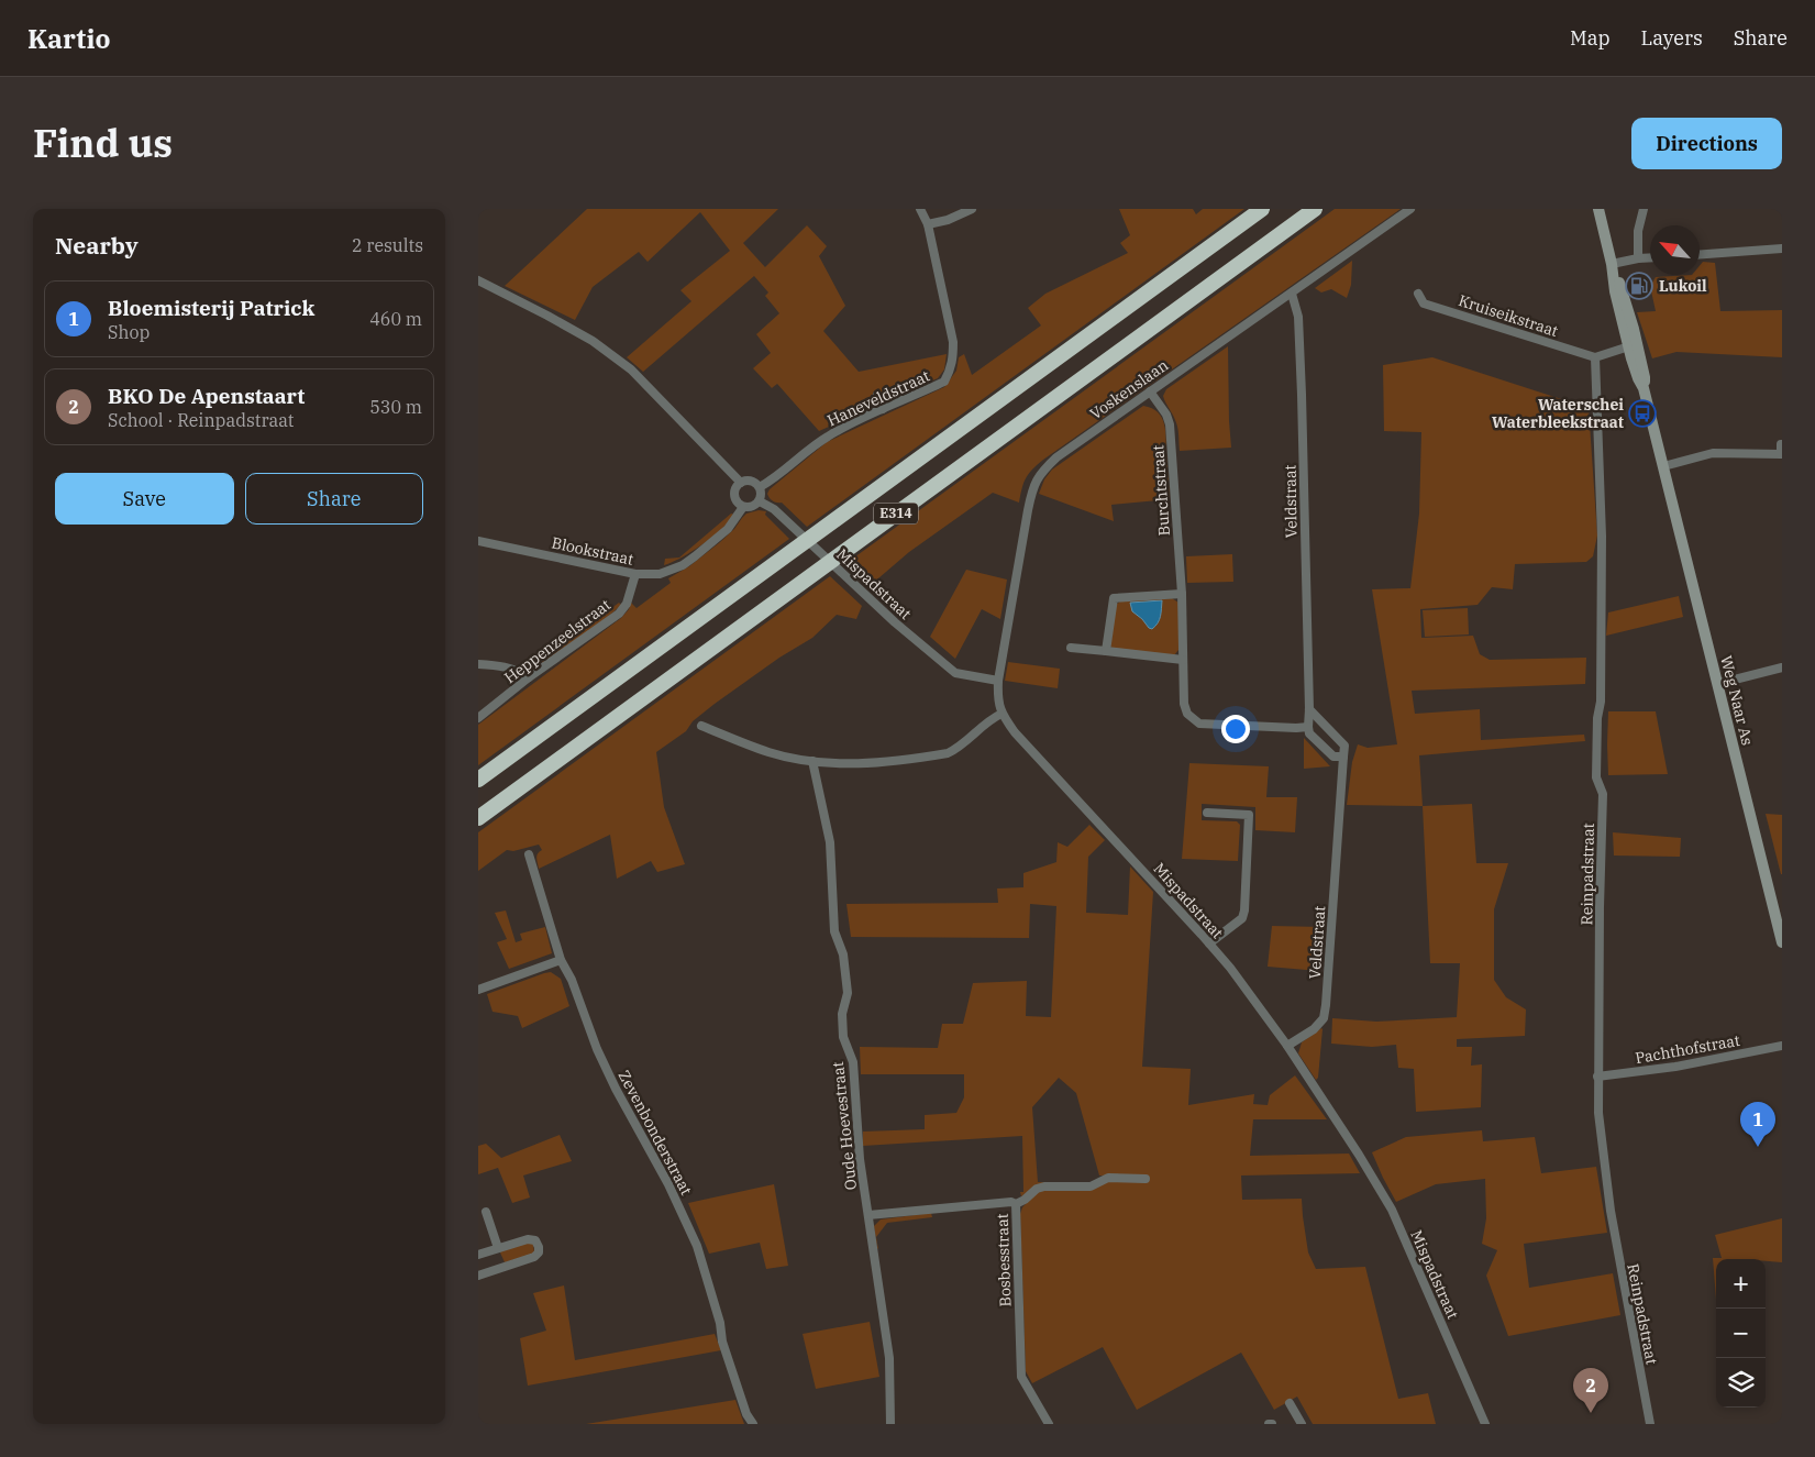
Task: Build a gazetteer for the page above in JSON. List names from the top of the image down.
{
  "streets": {
    "highway": ["E314"],
    "main road": ["Weg Naar As"],
    "street": [
      "Kruiseikstraat",
      "Voskenslaan",
      "Haneveldstraat",
      "Burchtstraat",
      "Veldstraat",
      "Blookstraat",
      "Mispadstraat",
      "Heppenzeelstraat",
      "Reinpadstraat",
      "Pachthofstraat",
      "Oude Hoevestraat",
      "Zevenbonderstraat",
      "Bosbesstraat"
    ]
  },
  "crossings": [
    ["Kruiseikstraat", "Reinpadstraat"],
    ["Voskenslaan", "Burchtstraat"],
    ["Voskenslaan", "Veldstraat"],
    ["Voskenslaan", "Mispadstraat"],
    ["Haneveldstraat", "Blookstraat"],
    ["Haneveldstraat", "Mispadstraat"],
    ["Burchtstraat", "Veldstraat"],
    ["Veldstraat", "Mispadstraat"],
    ["Blookstraat", "Mispadstraat"],
    ["Blookstraat", "Heppenzeelstraat"],
    ["Reinpadstraat", "Pachthofstraat"],
    ["Oude Hoevestraat", "Bosbesstraat"]
  ],
  "places": {
    "fuel station": ["Lukoil"],
    "bus stop": ["Waterschei Waterbleekstraat"]
  },
  "north": "top left",
  "page": {
    "header": "Kartio",
    "nav": ["Map", "Layers", "Share"],
    "title": "Find us",
    "buttons": [
      "Directions",
      ["Save", "Share"]
    ],
    "heading": ["Nearby", "2 results"],
    "list": [
      {
        "mark": "1",
        "name": "Bloemisterij Patrick",
        "note": "Shop",
        "value": "460 m"
      },
      {
        "mark": "2",
        "name": "BKO De Apenstaart",
        "note": "School · Reinpadstraat",
        "value": "530 m"
      }
    ],
    "pins": ["1", "2"],
    "map_buttons": ["+", "−"]
  }
}
